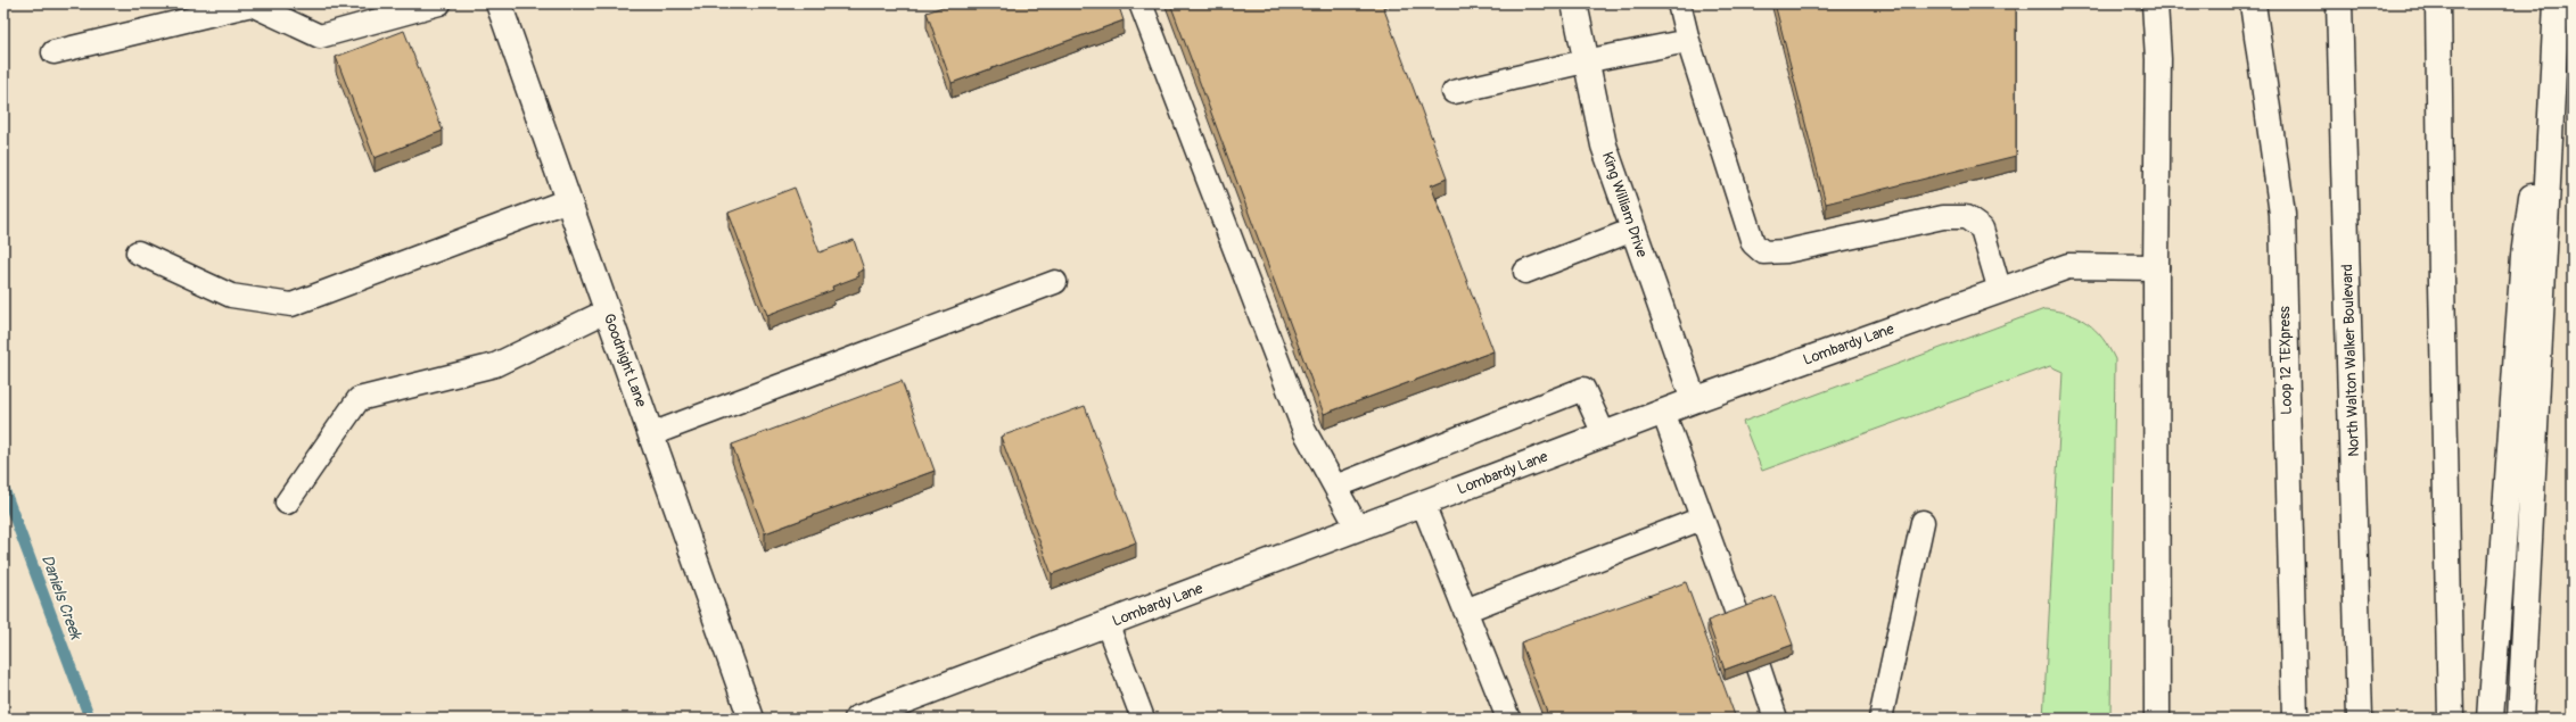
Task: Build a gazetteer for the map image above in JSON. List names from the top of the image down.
{
  "streets": {
    "main road": [
      "King William Drive",
      "Lombardy Lane",
      "Goodnight Lane",
      "Loop 12 TEXpress",
      "North Walton Walker Boulevard"
    ]
  },
  "crossings": [
    ["King William Drive", "Lombardy Lane"]
  ],
  "water": ["Daniels Creek"]
}
